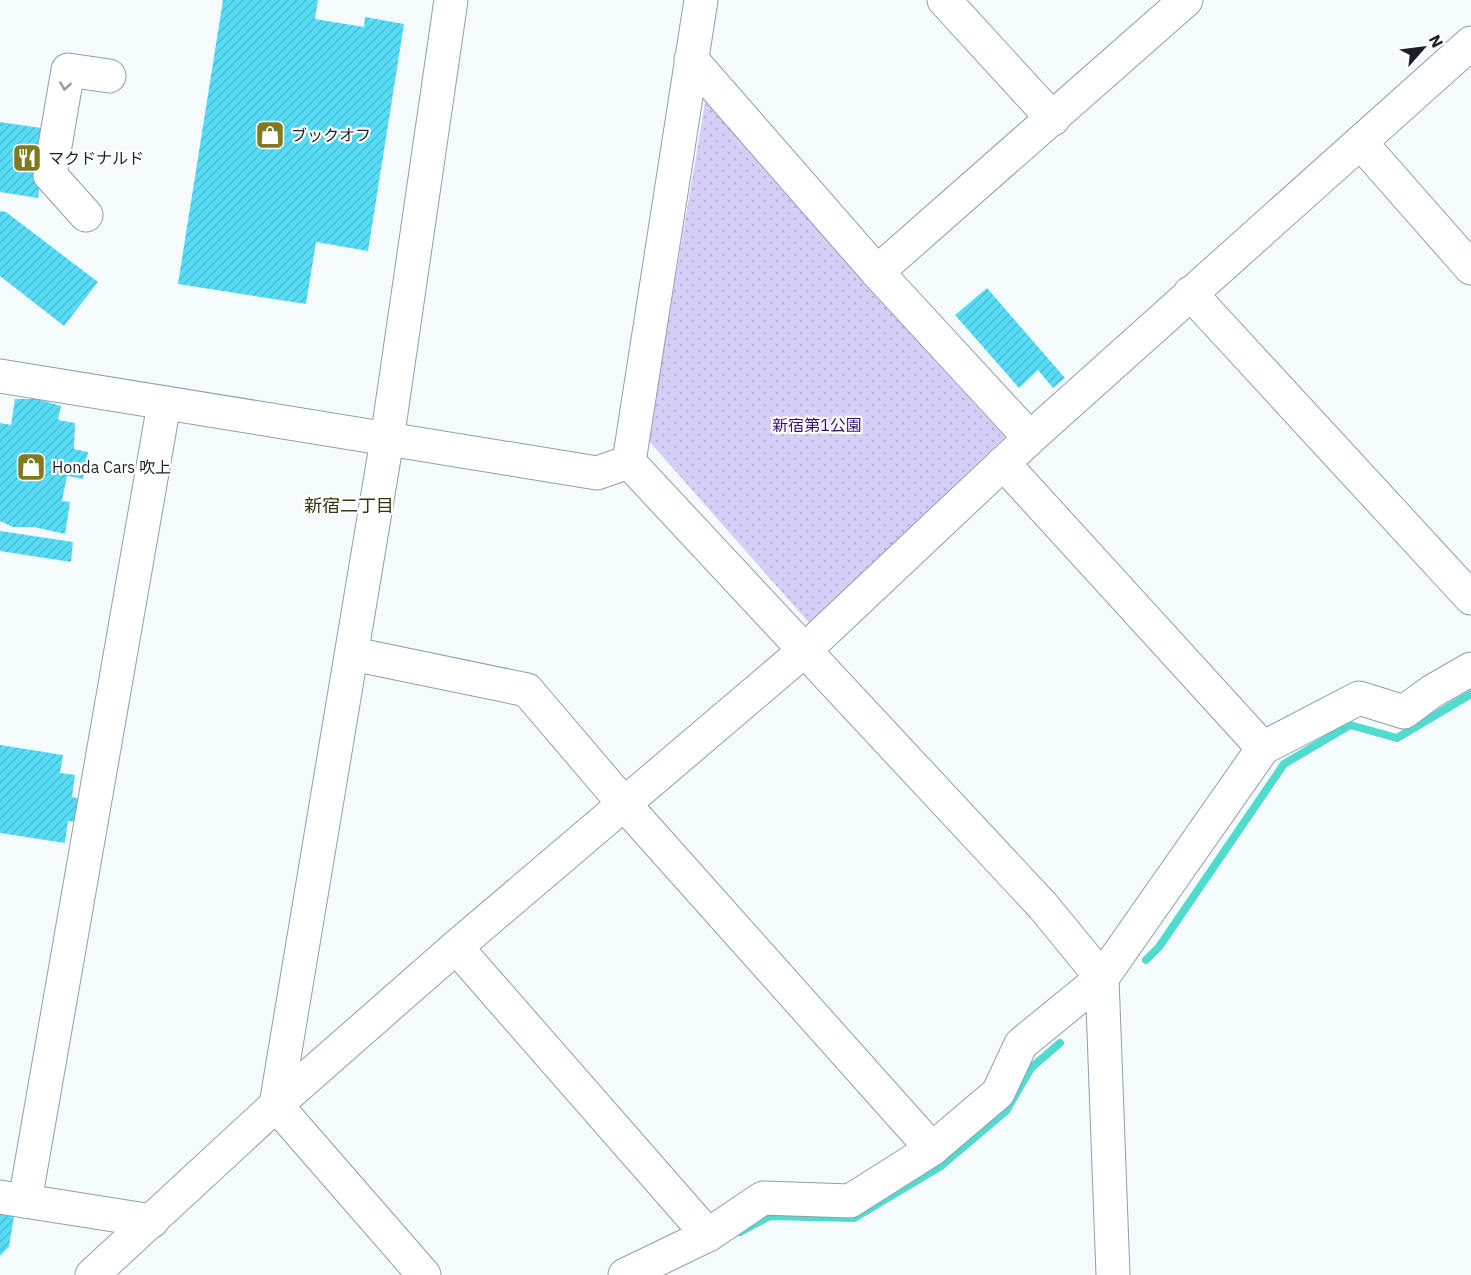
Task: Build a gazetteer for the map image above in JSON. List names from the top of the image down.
{
  "districts": ["新宿二丁目"],
  "parks": ["新宿第1公園"],
  "places": {
    "shop": ["ブックオフ", "Honda Cars 吹上"],
    "restaurant": ["マクドナルド"]
  },
  "north": "top right"
}
